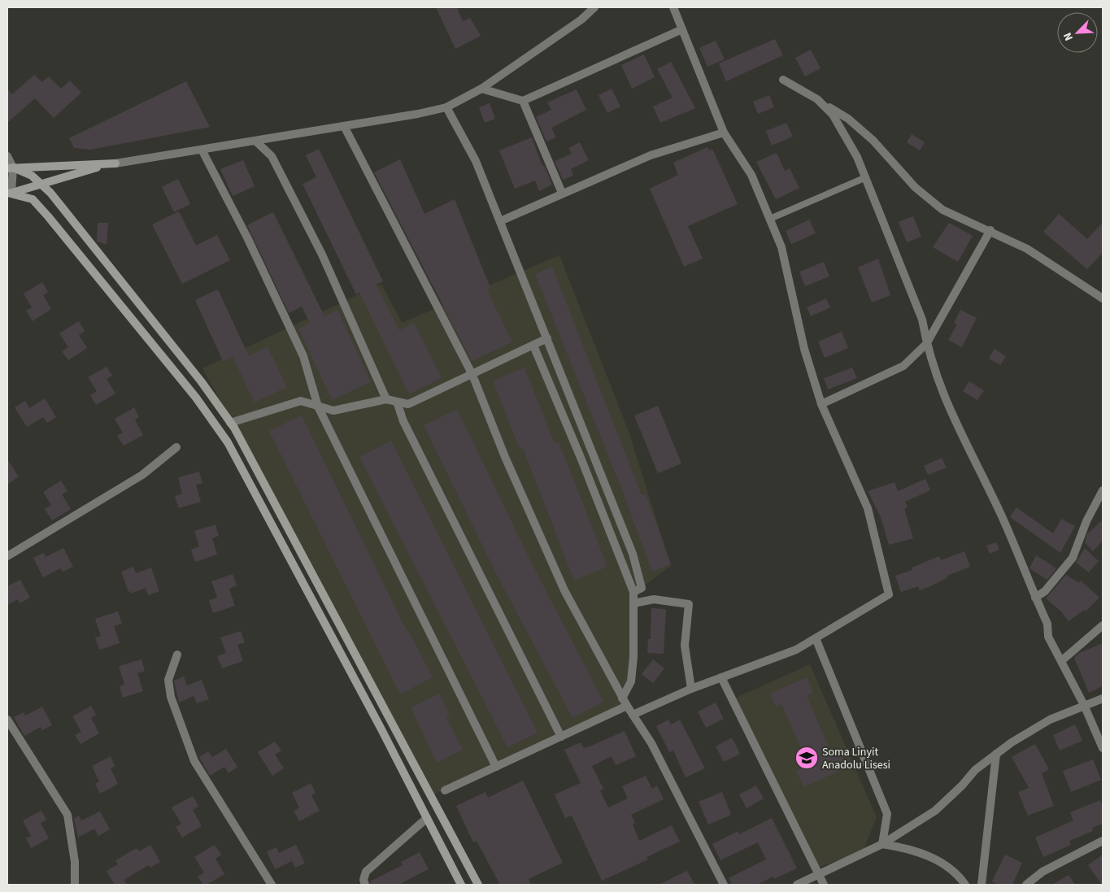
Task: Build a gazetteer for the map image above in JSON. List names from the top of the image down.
{
  "places": {
    "school or university": ["Soma Linyit Anadolu Lisesi"]
  },
  "north": "bottom left"
}
